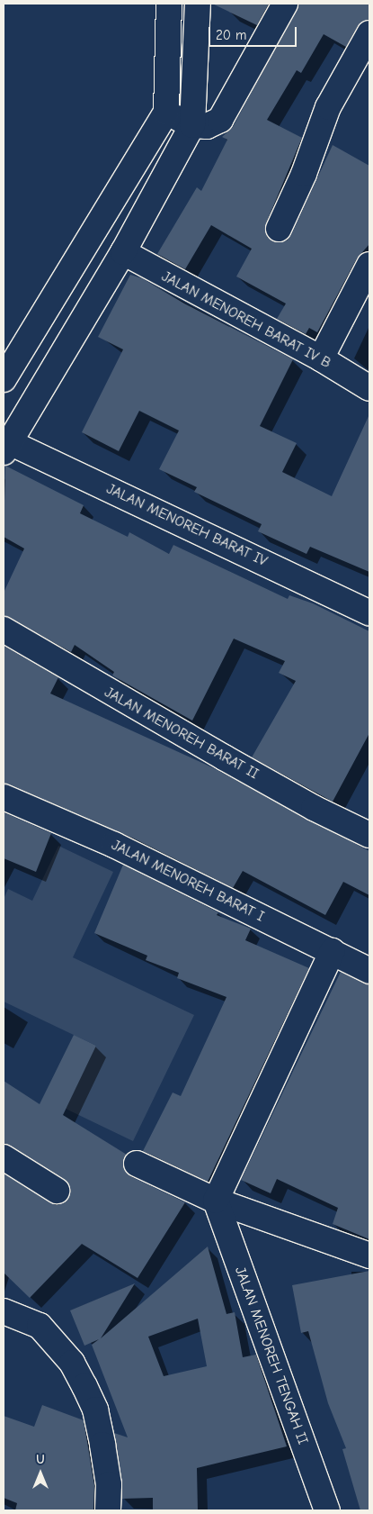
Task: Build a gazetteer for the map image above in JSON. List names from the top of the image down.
{
  "streets": {
    "street": [
      "JALAN MENOREH BARAT IV B",
      "JALAN MENOREH BARAT IV",
      "JALAN MENOREH BARAT II",
      "JALAN MENOREH BARAT I",
      "JALAN MENOREH TENGAH II"
    ]
  },
  "scale_bar": "20 m",
  "north": "top"
}
